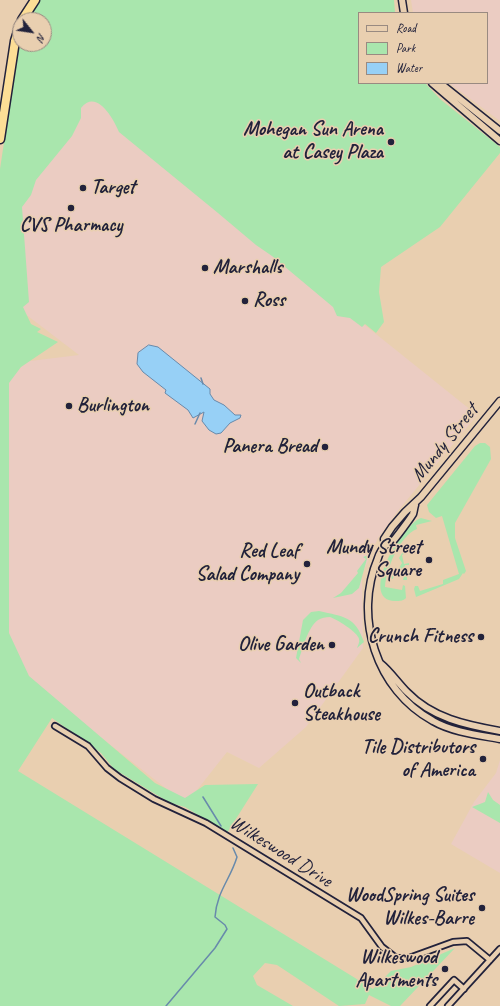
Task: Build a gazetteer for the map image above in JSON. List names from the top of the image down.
{
  "streets": {
    "main road": ["Mundy Street"],
    "street": ["Wilkeswood Drive"]
  },
  "places": [
    "Mohegan Sun Arena at Casey Plaza",
    "Target",
    "CVS Pharmacy",
    "Marshalls",
    "Ross",
    "Burlington",
    "Panera Bread",
    "Mundy Street Square",
    "Red Leaf Salad Company",
    "Crunch Fitness",
    "Olive Garden",
    "Outback Steakhouse",
    "Tile Distributors of America",
    "WoodSpring Suites Wilkes-Barre",
    "Wilkeswood Apartments"
  ],
  "legend": ["Road", "Park", "Water"],
  "north": "bottom right"
}
